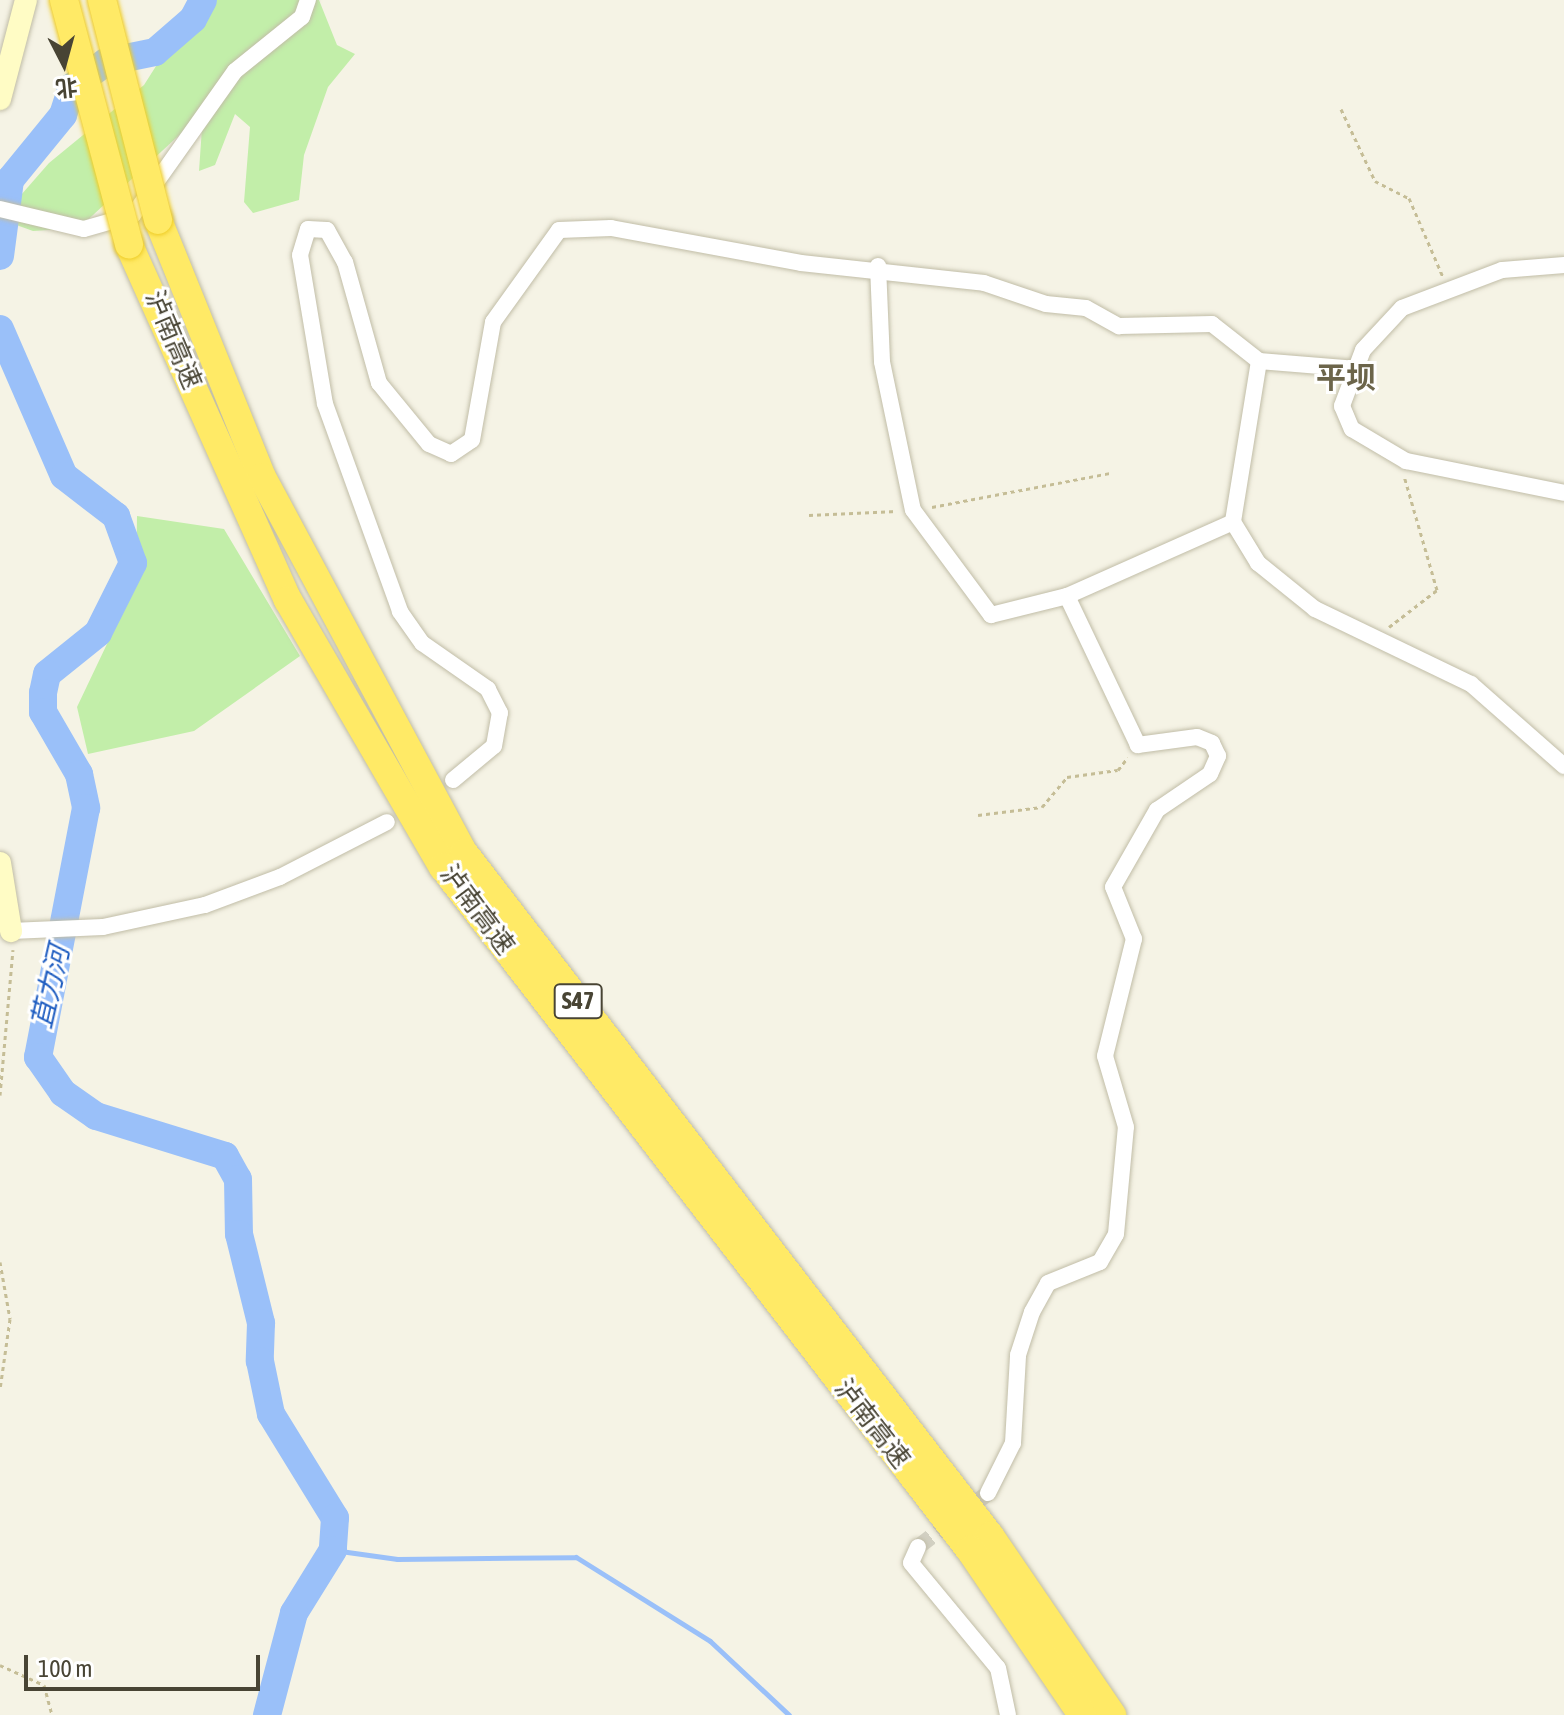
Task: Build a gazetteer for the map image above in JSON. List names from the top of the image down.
{
  "streets": {
    "highway": ["泸南高速", "S47"]
  },
  "districts": ["平坝"],
  "water": ["苴力河"],
  "scale_bar": "100 m",
  "north": "bottom"
}
